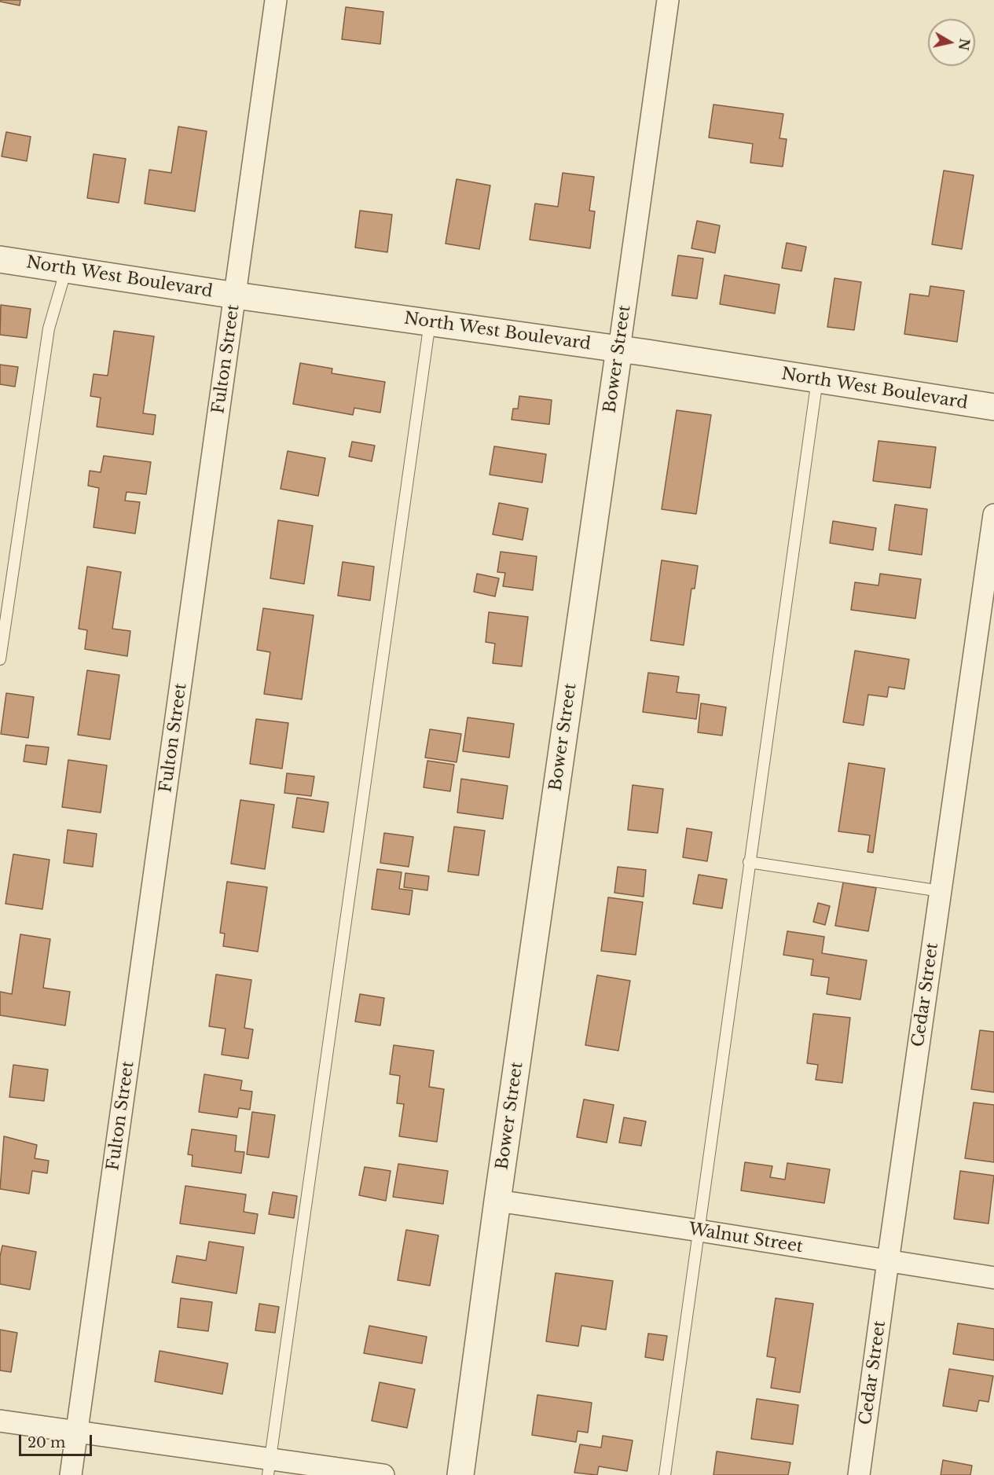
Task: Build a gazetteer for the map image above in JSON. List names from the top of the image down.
{
  "streets": {
    "street": [
      "North West Boulevard",
      "Fulton Street",
      "Bower Street",
      "Cedar Street",
      "Walnut Street"
    ]
  },
  "crossings": [
    ["North West Boulevard", "Fulton Street"],
    ["North West Boulevard", "Bower Street"],
    ["Bower Street", "Walnut Street"],
    ["Cedar Street", "Walnut Street"]
  ],
  "scale_bar": "20 m",
  "north": "right"
}
